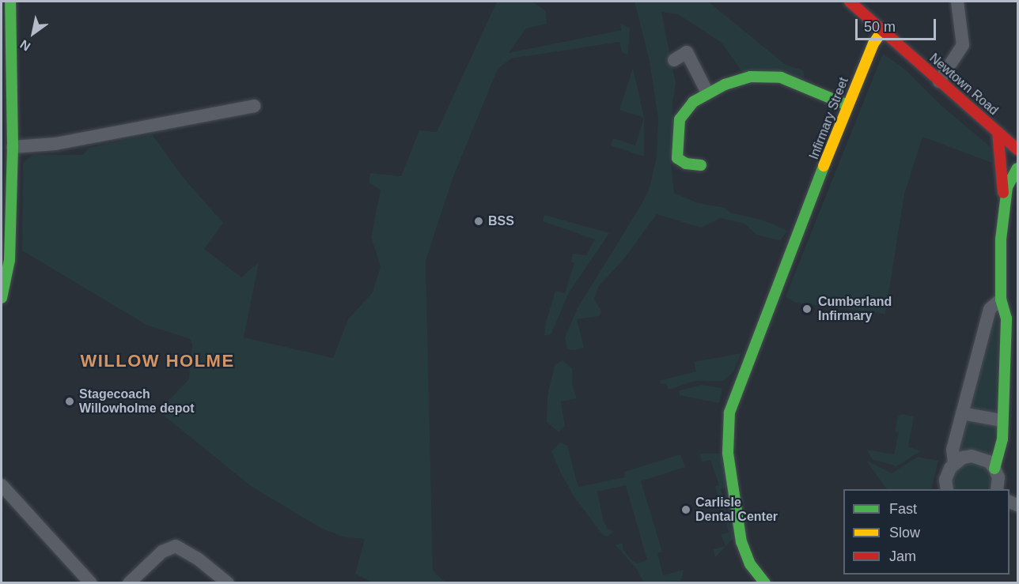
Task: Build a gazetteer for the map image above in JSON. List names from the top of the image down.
{
  "streets": {
    "street": ["Newtown Road", "Infirmary Street"]
  },
  "crossings": [
    ["Newtown Road", "Infirmary Street"]
  ],
  "districts": ["WILLOW HOLME"],
  "places": [
    "BSS",
    "Cumberland Infirmary",
    "Stagecoach Willowholme depot",
    "Carlisle Dental Center"
  ],
  "legend": ["Fast", "Slow", "Jam"],
  "scale_bar": "50 m",
  "north": "bottom left"
}
